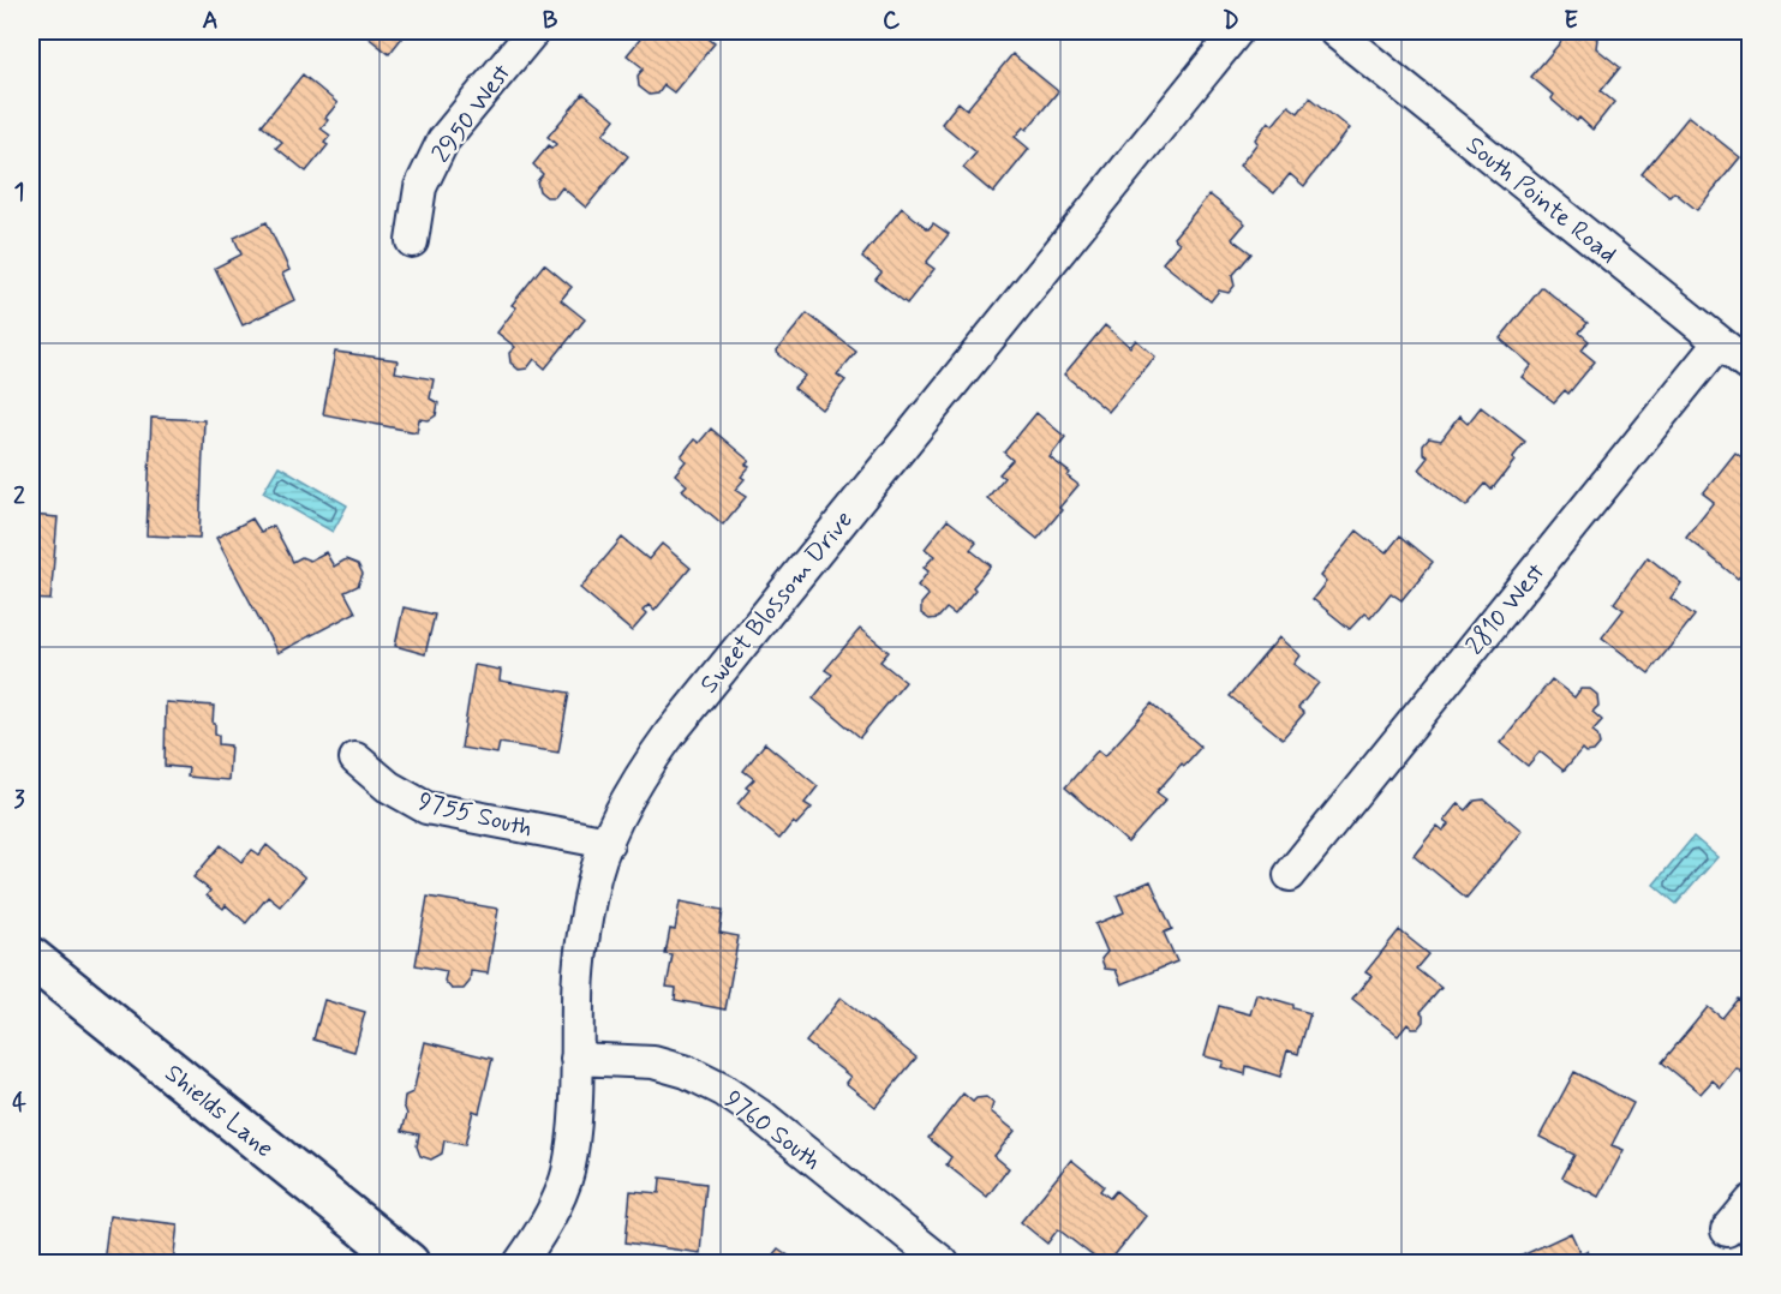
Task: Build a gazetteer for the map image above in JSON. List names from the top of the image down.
{
  "streets": {
    "main road": ["Shields Lane"],
    "street": [
      "2950 West",
      "South Pointe Road",
      "Sweet Blossom Drive",
      "2810 West",
      "9755 South",
      "9760 South"
    ]
  },
  "crossings": [
    ["South Pointe Road", "2810 West"],
    ["Sweet Blossom Drive", "9755 South"],
    ["Sweet Blossom Drive", "9760 South"]
  ],
  "grid": {
    "columns": [
      "A",
      "B",
      "C",
      "D",
      "E"
    ],
    "rows": [
      "1",
      "2",
      "3",
      "4"
    ]
  }
}
